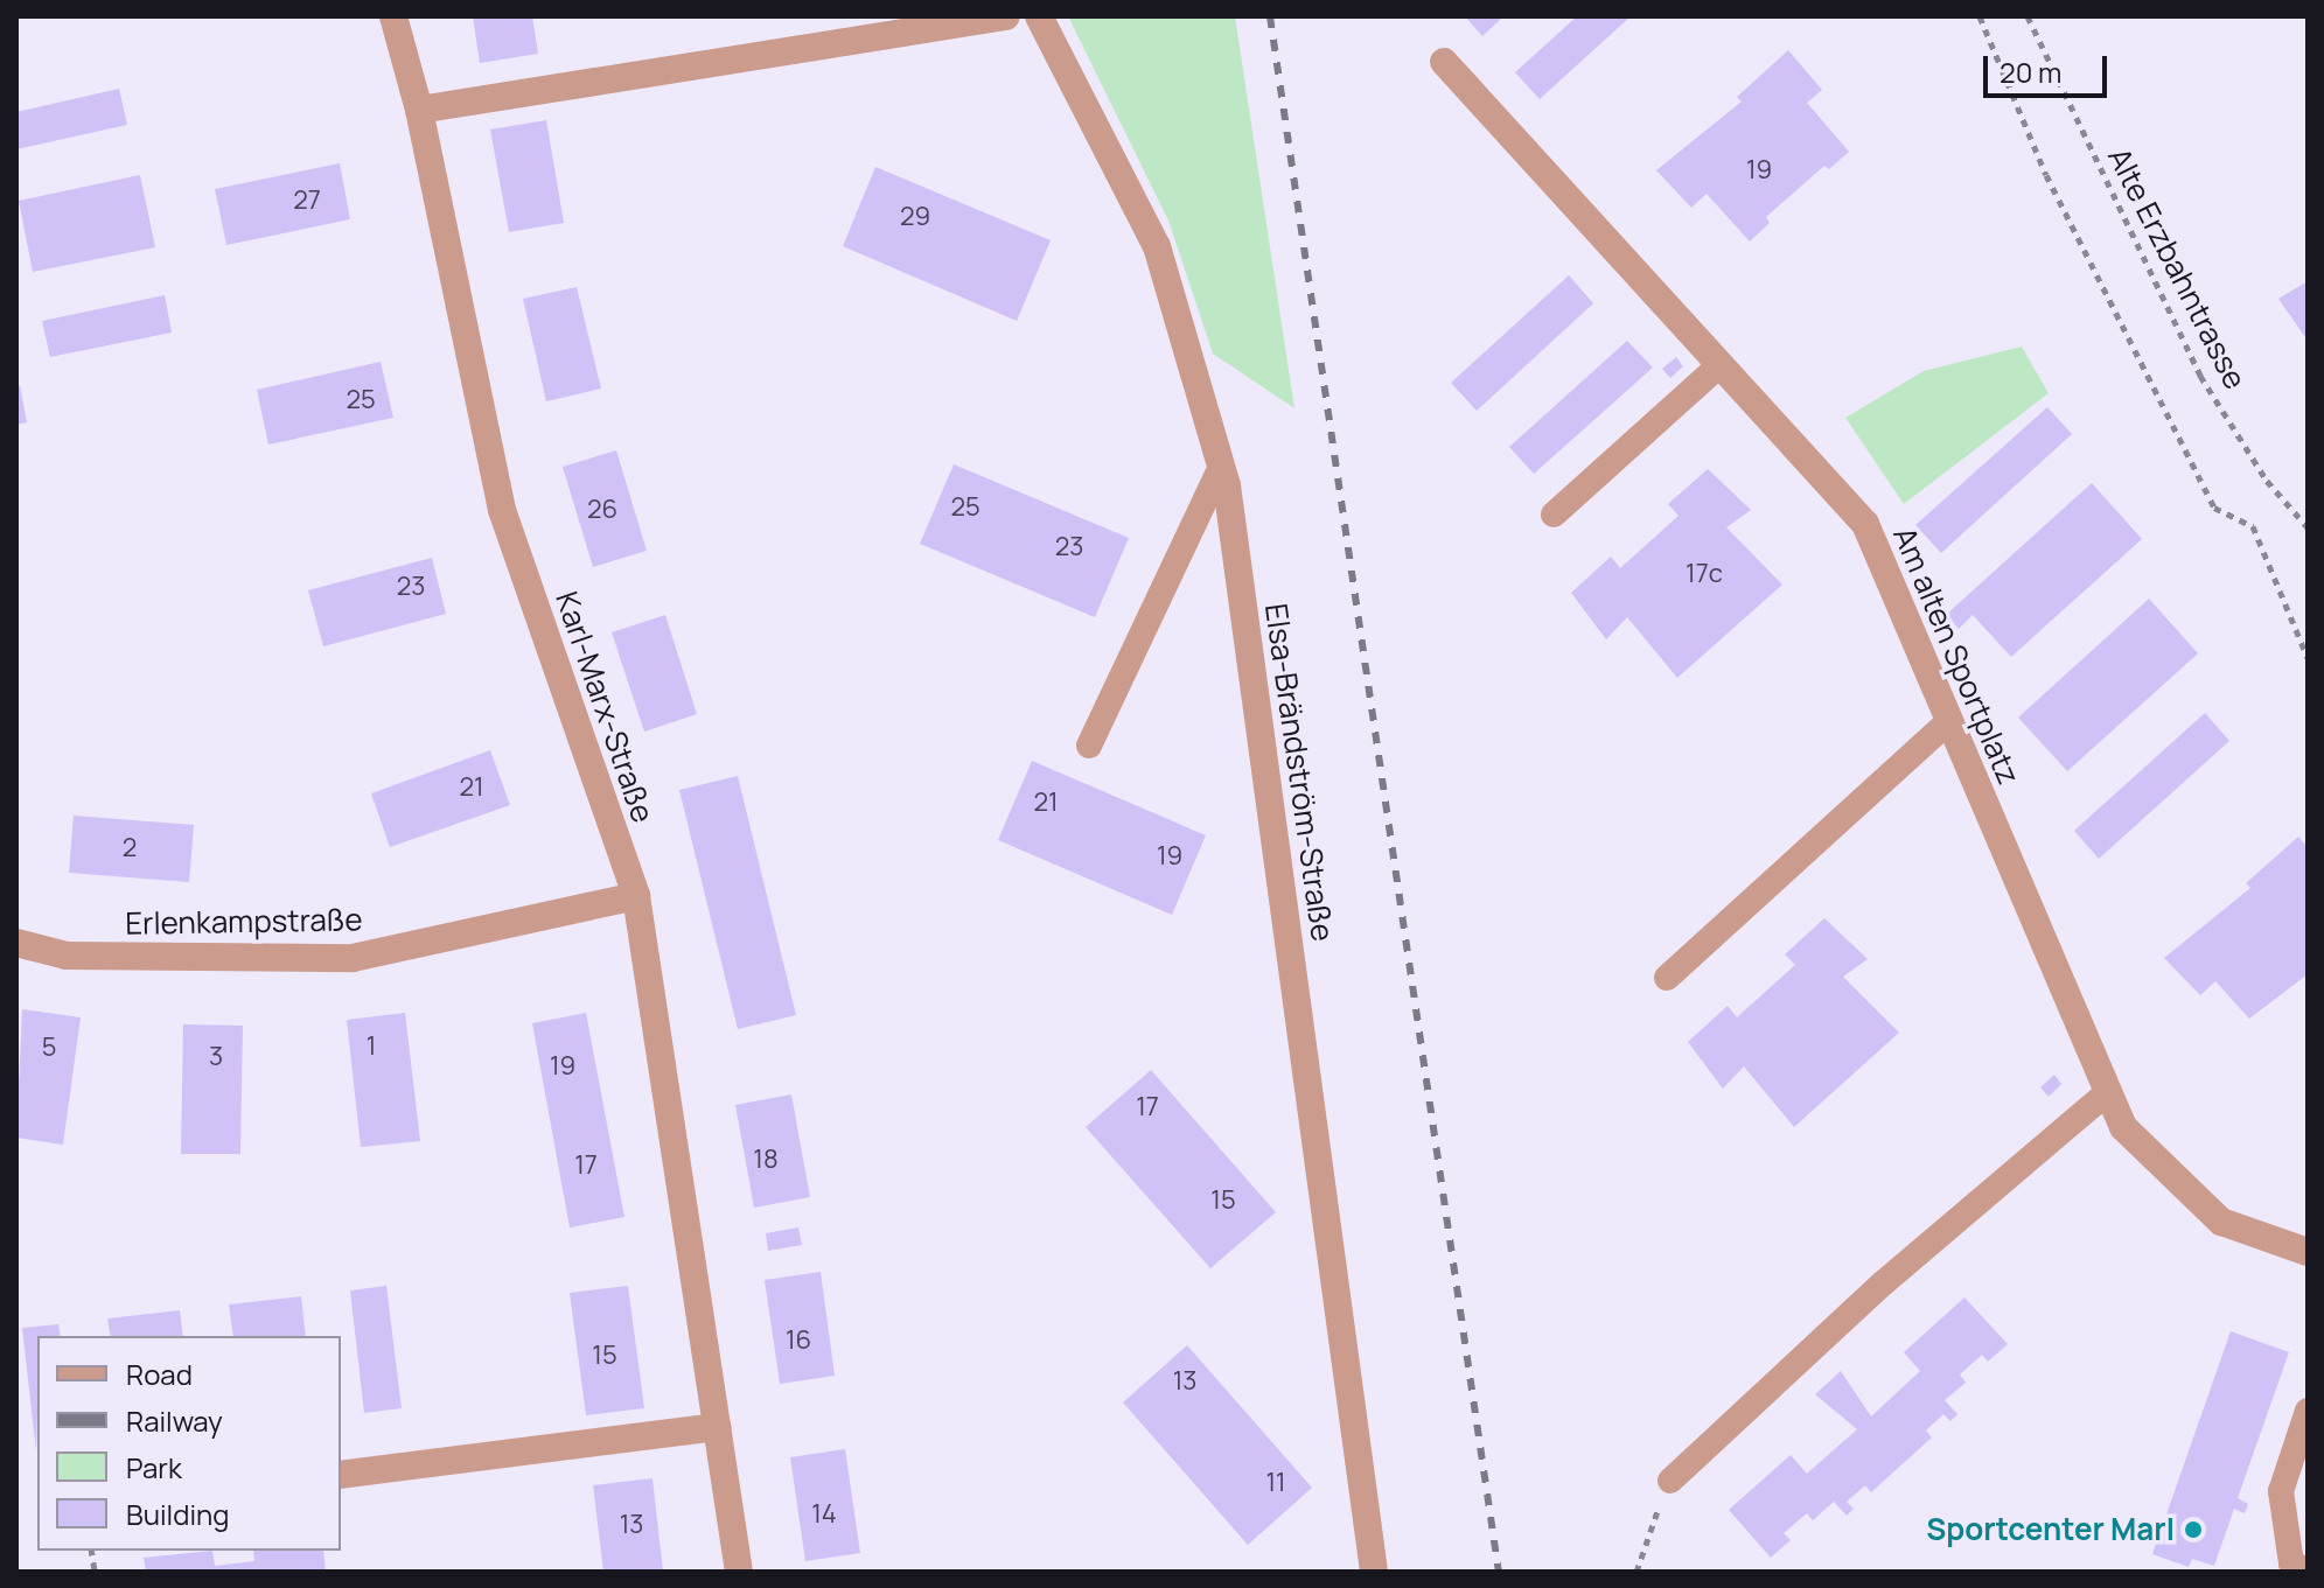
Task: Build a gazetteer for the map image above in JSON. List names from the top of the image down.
{
  "streets": {
    "street": [
      "Am alten Sportplatz",
      "Karl-Marx-Straße",
      "Elsa-Brändström-Straße",
      "Erlenkampstraße"
    ],
    "path": ["Alte Erzbahntrasse"]
  },
  "crossings": [
    ["Karl-Marx-Straße", "Erlenkampstraße"]
  ],
  "places": ["Sportcenter Marl"],
  "house_numbers": [
    "19",
    "27",
    "29",
    "25",
    "25",
    "26",
    "23",
    "17c",
    "23",
    "21",
    "21",
    "2",
    "19",
    "1",
    "5",
    "3",
    "19",
    "17",
    "18",
    "17",
    "15",
    "16",
    "15",
    "13",
    "11",
    "14",
    "13"
  ],
  "legend": [
    "Road",
    "Railway",
    "Park",
    "Building"
  ],
  "scale_bar": "20 m"
}
